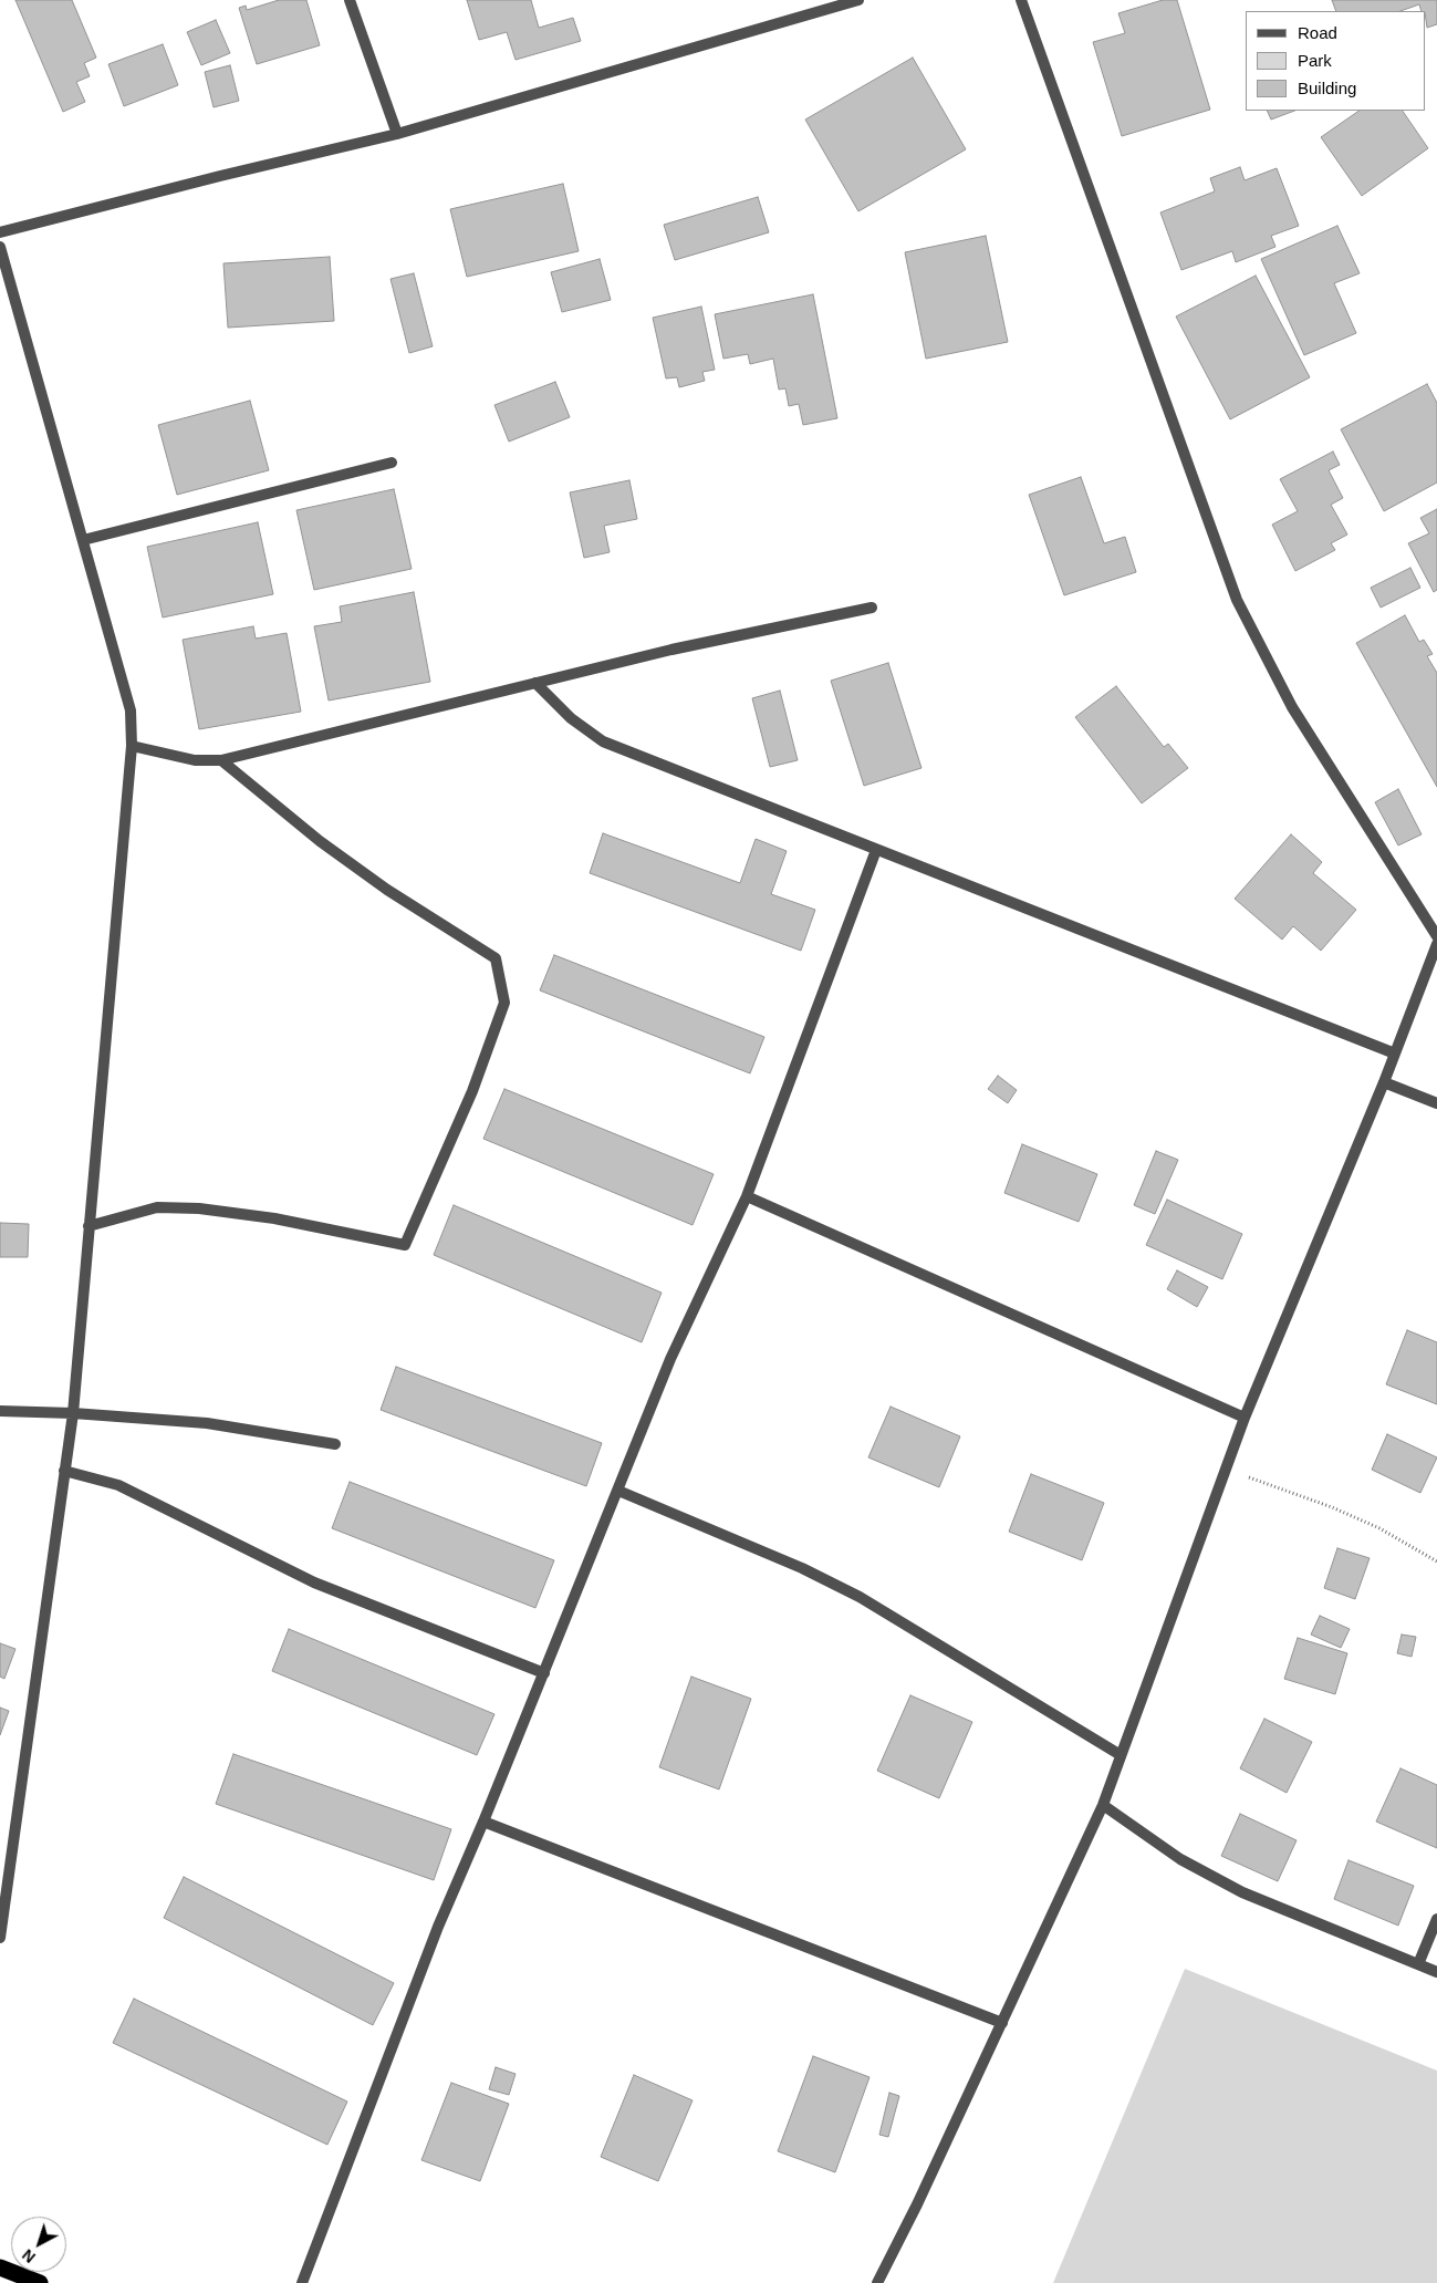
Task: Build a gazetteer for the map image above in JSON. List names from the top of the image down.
{
  "legend": ["Road", "Park", "Building"],
  "north": "bottom left"
}
